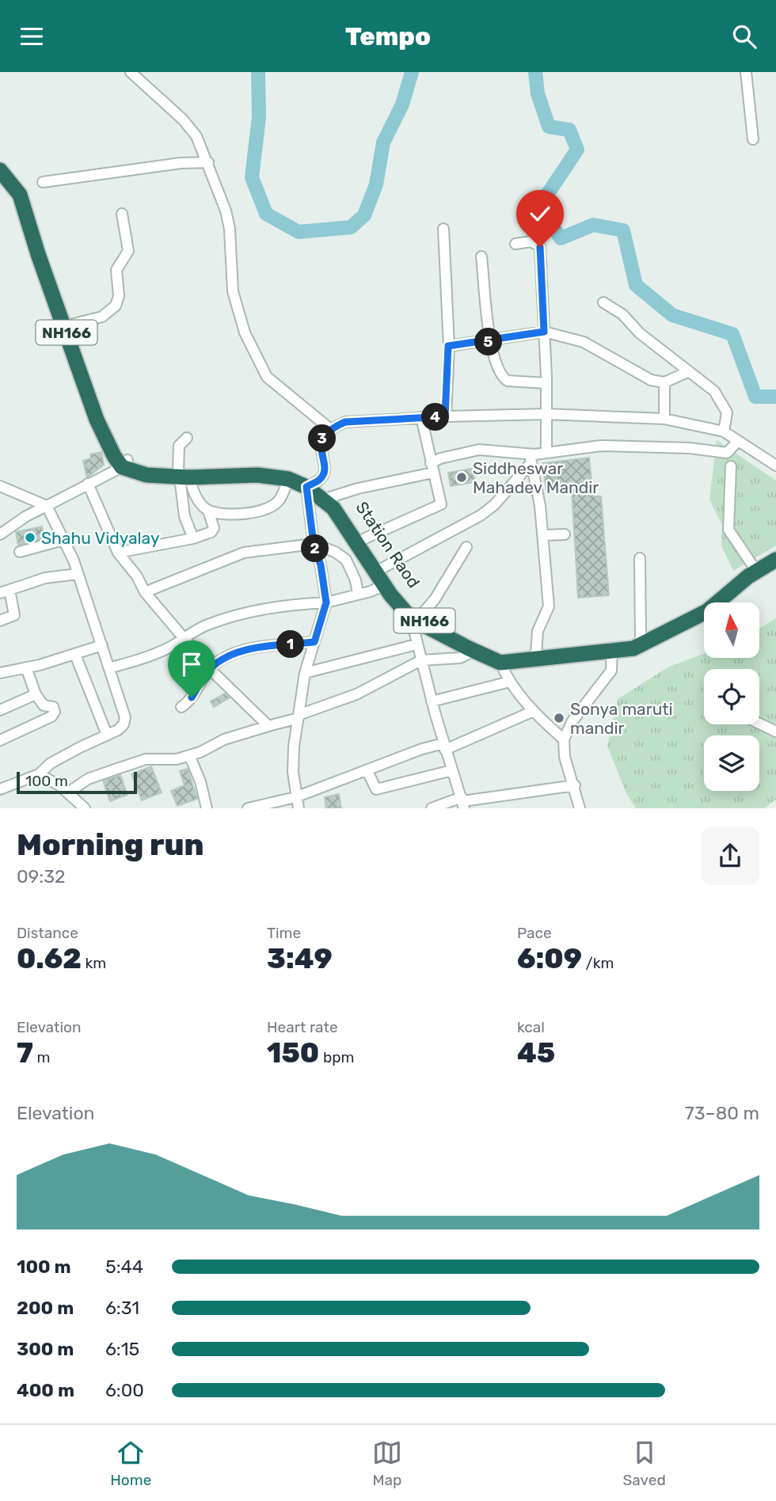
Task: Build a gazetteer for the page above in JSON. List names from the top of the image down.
{
  "streets": {
    "highway": ["NH166", "Station Raod"]
  },
  "crossings": [
    ["NH166", "Station Raod"]
  ],
  "places": ["Siddheswar Mahadev Mandir", "Shahu Vidyalay", "Sonya maruti mandir"],
  "scale_bar": "100 m",
  "north": "top",
  "page": {
    "header": "Tempo",
    "pins": [
      "5",
      "4",
      "3",
      "2",
      "1"
    ],
    "scale": "100 m",
    "heading": ["Morning run", "09:32"],
    "stats": [
      ["Distance", "0.62 km"],
      ["Time", "3:49"],
      ["Pace", "6:09 /km"],
      ["Elevation", "7 m"],
      ["Heart rate", "150 bpm"],
      ["kcal", "45"]
    ],
    "chart": ["Elevation", "73–80 m"],
    "list": [
      {
        "name": "100 m",
        "note": "5:44"
      },
      {
        "name": "200 m",
        "note": "6:31"
      },
      {
        "name": "300 m",
        "note": "6:15"
      },
      {
        "name": "400 m",
        "note": "6:00"
      }
    ],
    "tabs": ["Home", "Map", "Saved"]
  }
}
